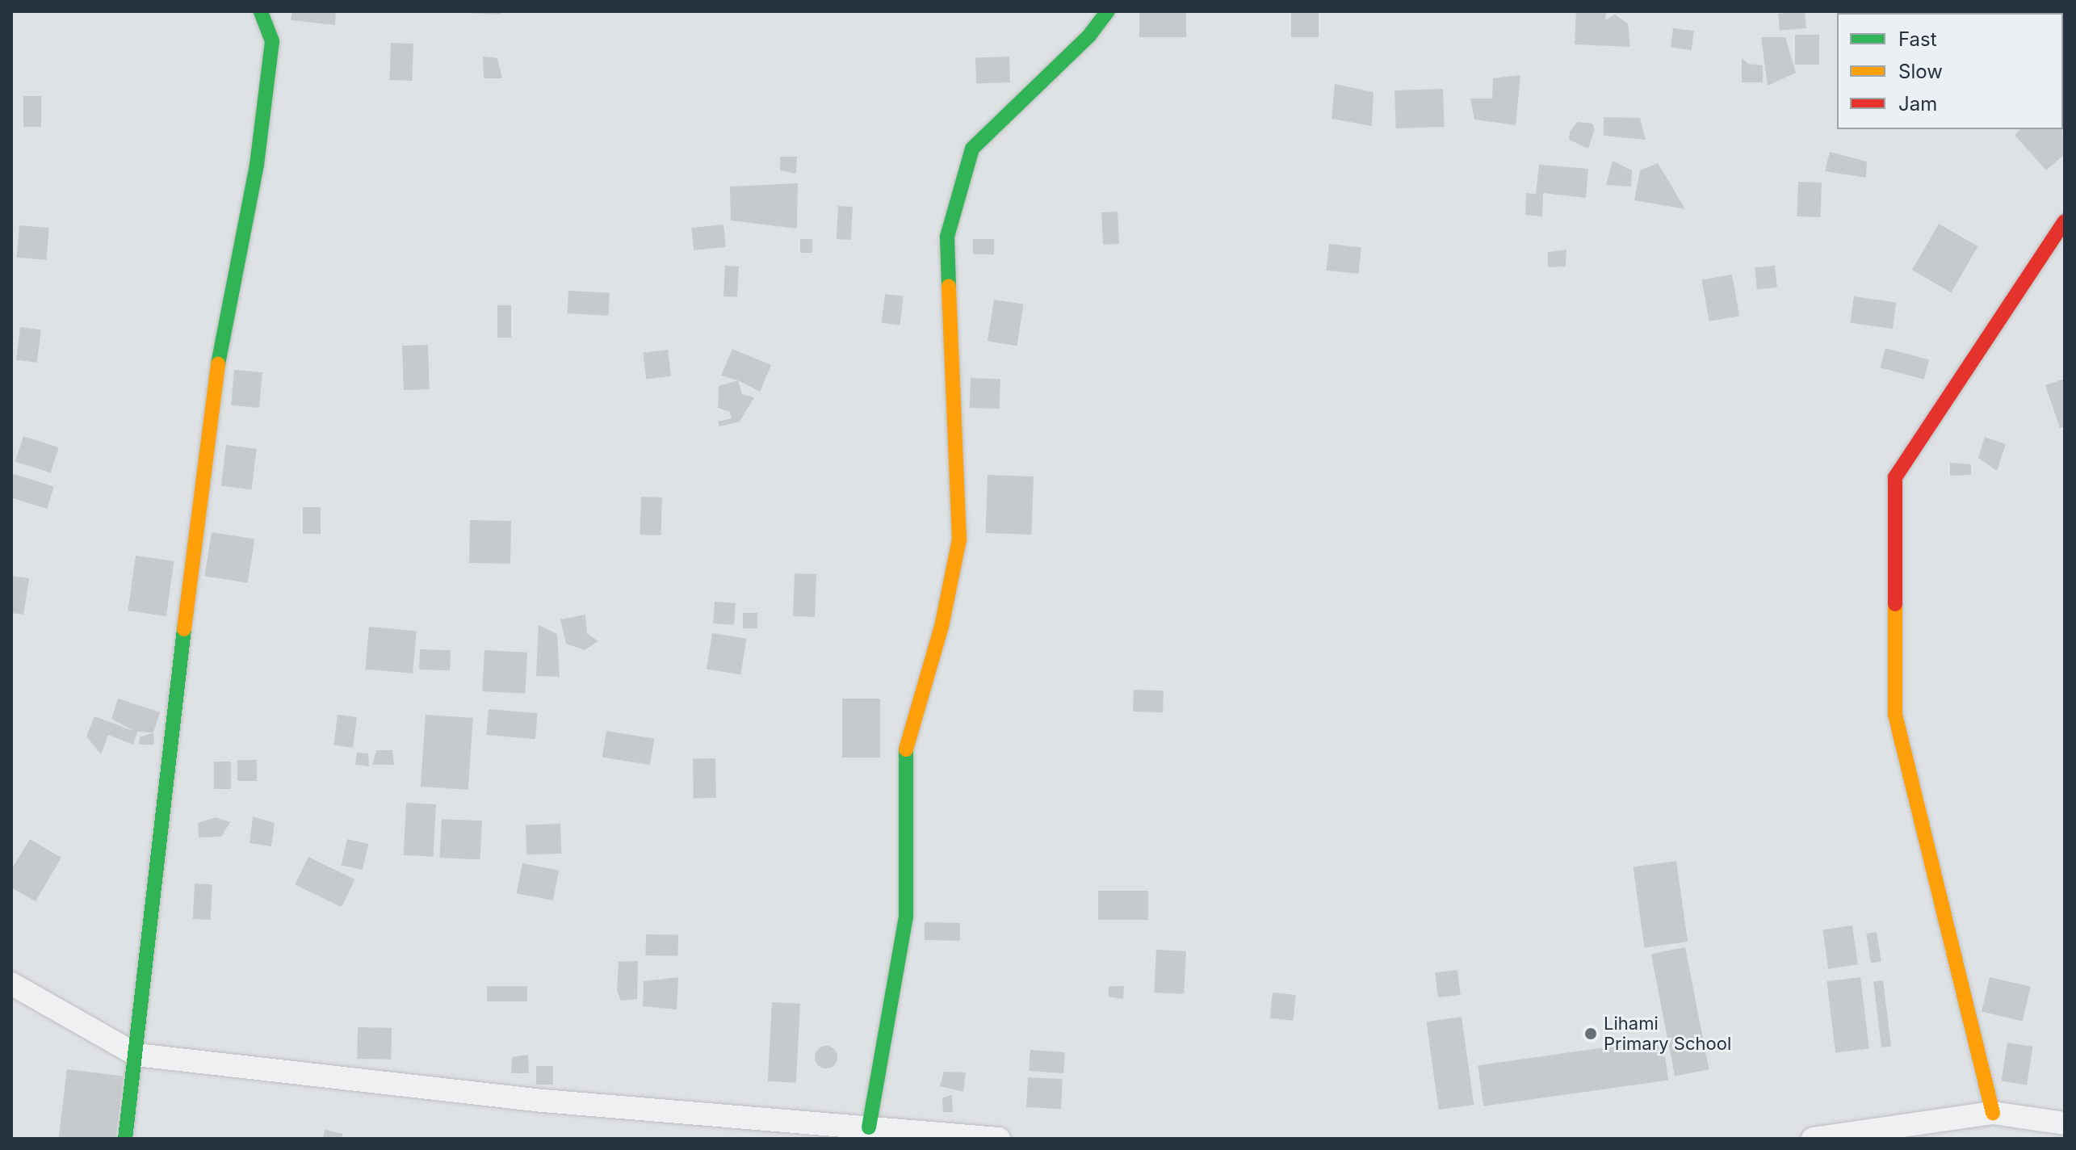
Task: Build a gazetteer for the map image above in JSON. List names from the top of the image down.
{
  "places": ["Lihami Primary School"],
  "legend": ["Fast", "Slow", "Jam"]
}
